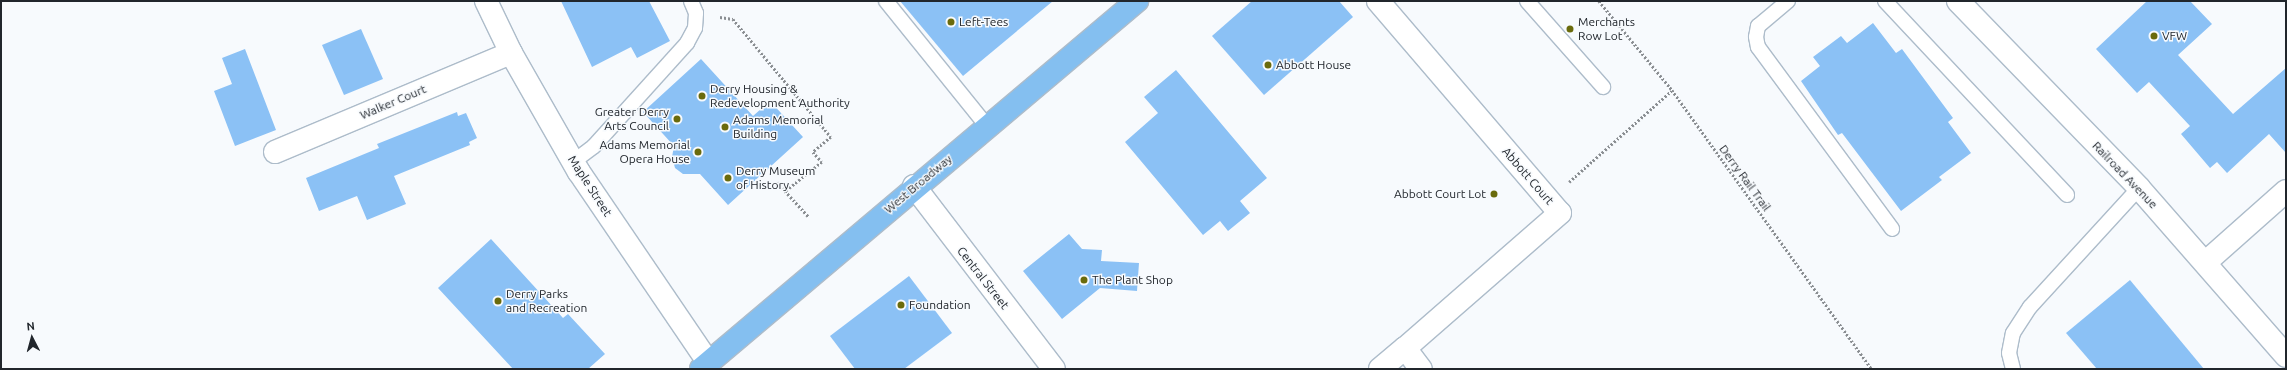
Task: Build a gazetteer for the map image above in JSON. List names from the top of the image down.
{
  "streets": {
    "main road": ["West Broadway"],
    "street": [
      "Walker Court",
      "Railroad Avenue",
      "Abbott Court",
      "Maple Street",
      "Central Street"
    ],
    "path": ["Derry Rail Trail"]
  },
  "crossings": [
    ["Walker Court", "Maple Street"],
    ["West Broadway", "Maple Street"],
    ["West Broadway", "Central Street"]
  ],
  "places": [
    "Left-Tees",
    "Merchants Row Lot",
    "VFW",
    "Abbott House",
    "Derry Housing & Redevelopment Authority",
    "Greater Derry Arts Council",
    "Adams Memorial Building",
    "Adams Memorial Opera House",
    "Derry Museum of History",
    "Abbott Court Lot",
    "The Plant Shop",
    "Derry Parks and Recreation",
    "Foundation"
  ],
  "north": "top"
}
